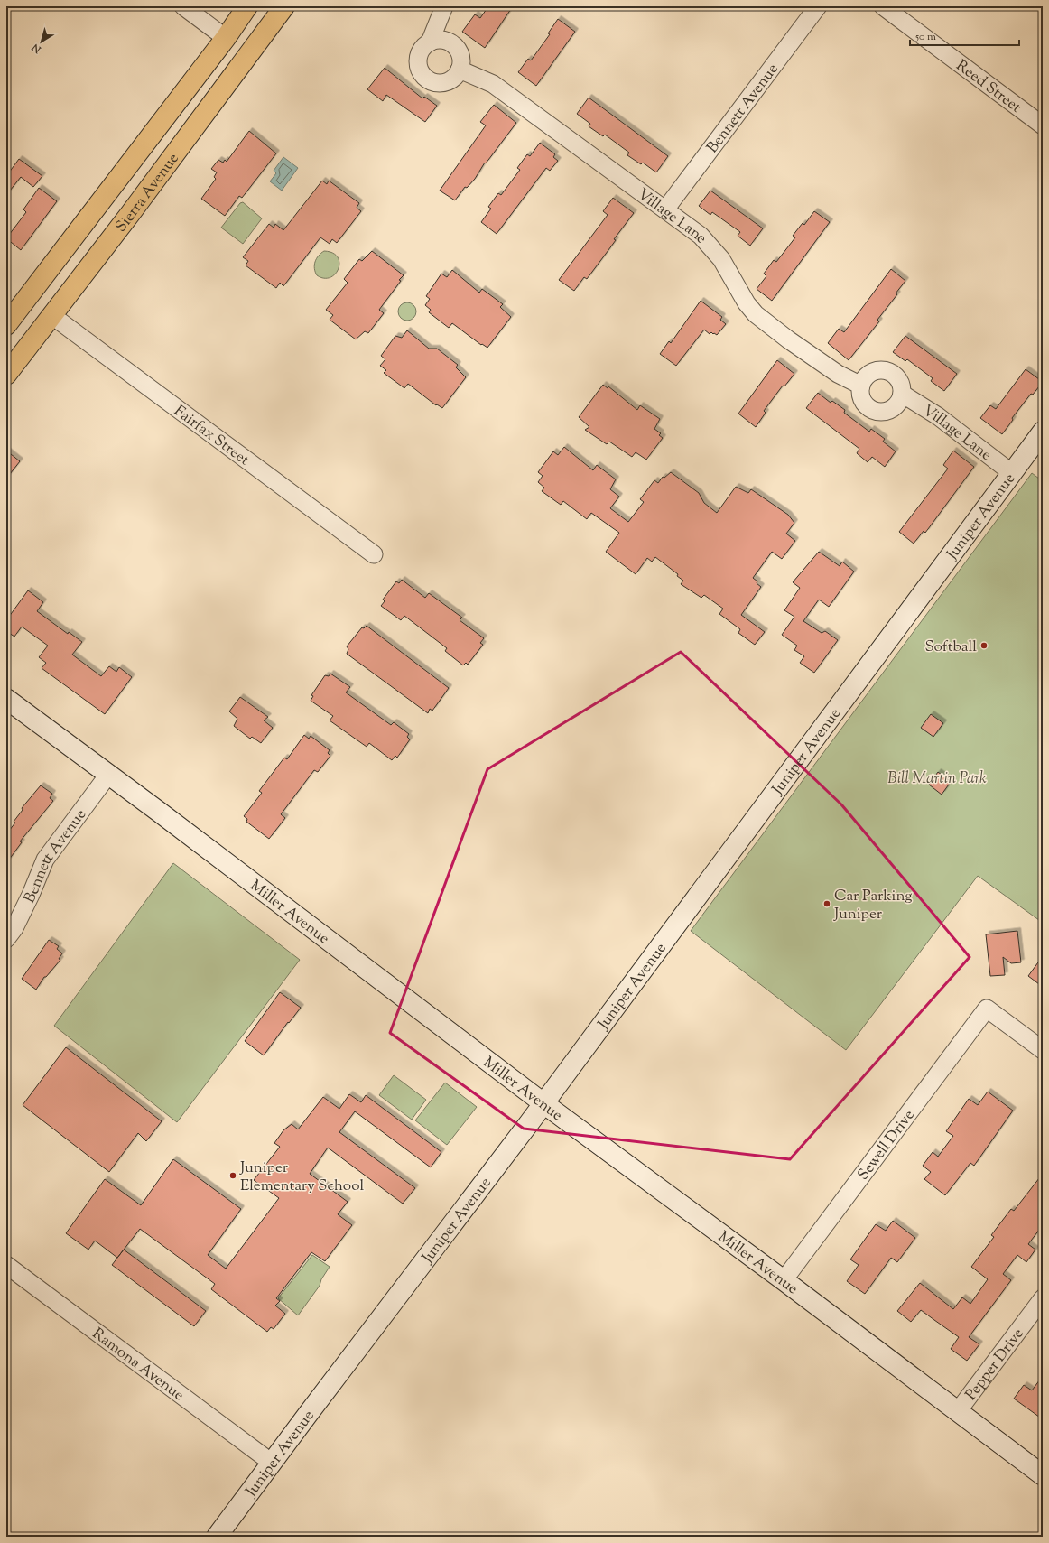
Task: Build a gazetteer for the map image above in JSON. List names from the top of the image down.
{
  "streets": {
    "main road": ["Sierra Avenue"],
    "street": [
      "Reed Street",
      "Bennett Avenue",
      "Village Lane",
      "Fairfax Street",
      "Juniper Avenue",
      "Miller Avenue",
      "Sewell Drive",
      "Pepper Drive",
      "Ramona Avenue"
    ]
  },
  "crossings": [
    ["Bennett Avenue", "Village Lane"],
    ["Bennett Avenue", "Miller Avenue"],
    ["Sierra Avenue", "Fairfax Street"],
    ["Village Lane", "Juniper Avenue"],
    ["Juniper Avenue", "Miller Avenue"],
    ["Juniper Avenue", "Ramona Avenue"],
    ["Miller Avenue", "Sewell Drive"],
    ["Miller Avenue", "Pepper Drive"]
  ],
  "parks": ["Bill Martin Park"],
  "places": ["Softball", "Car Parking Juniper", "Juniper Elementary School"],
  "scale_bar": "50 m",
  "north": "bottom left"
}
